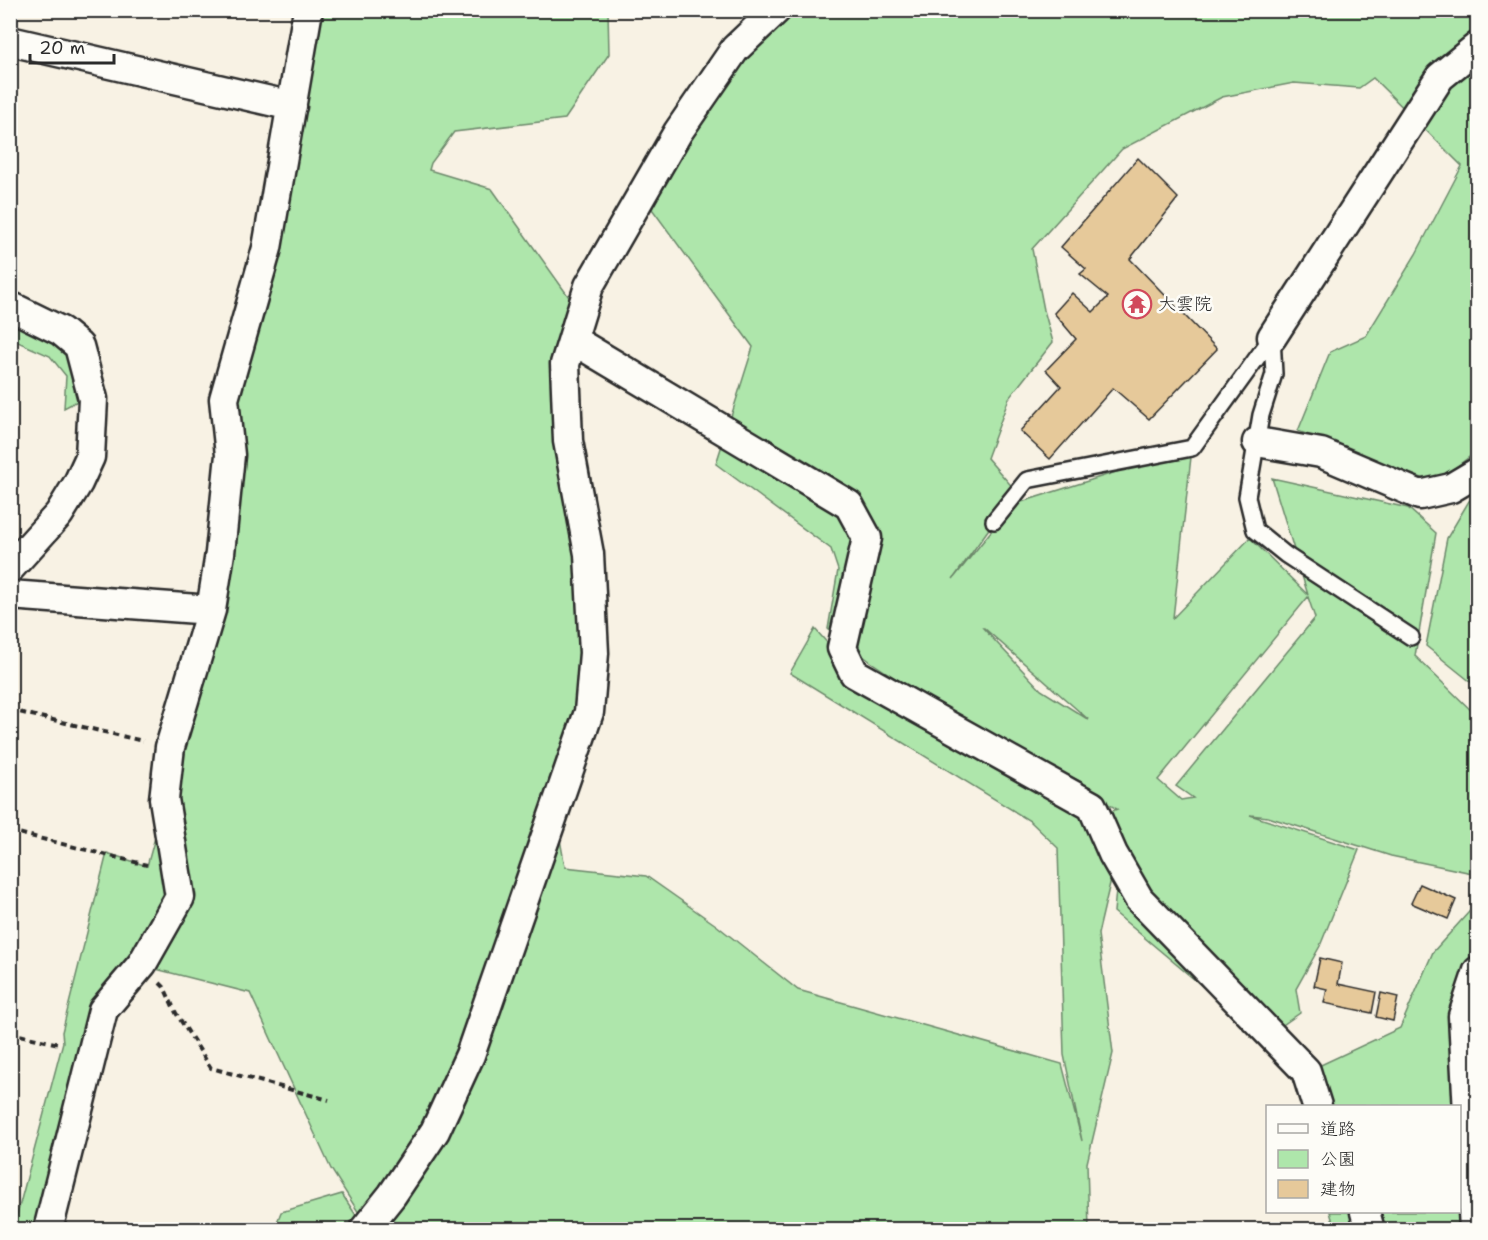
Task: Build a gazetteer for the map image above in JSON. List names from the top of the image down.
{
  "places": {
    "temple": ["大雲院"]
  },
  "legend": ["道路", "公園", "建物"],
  "scale_bar": "20 m"
}
